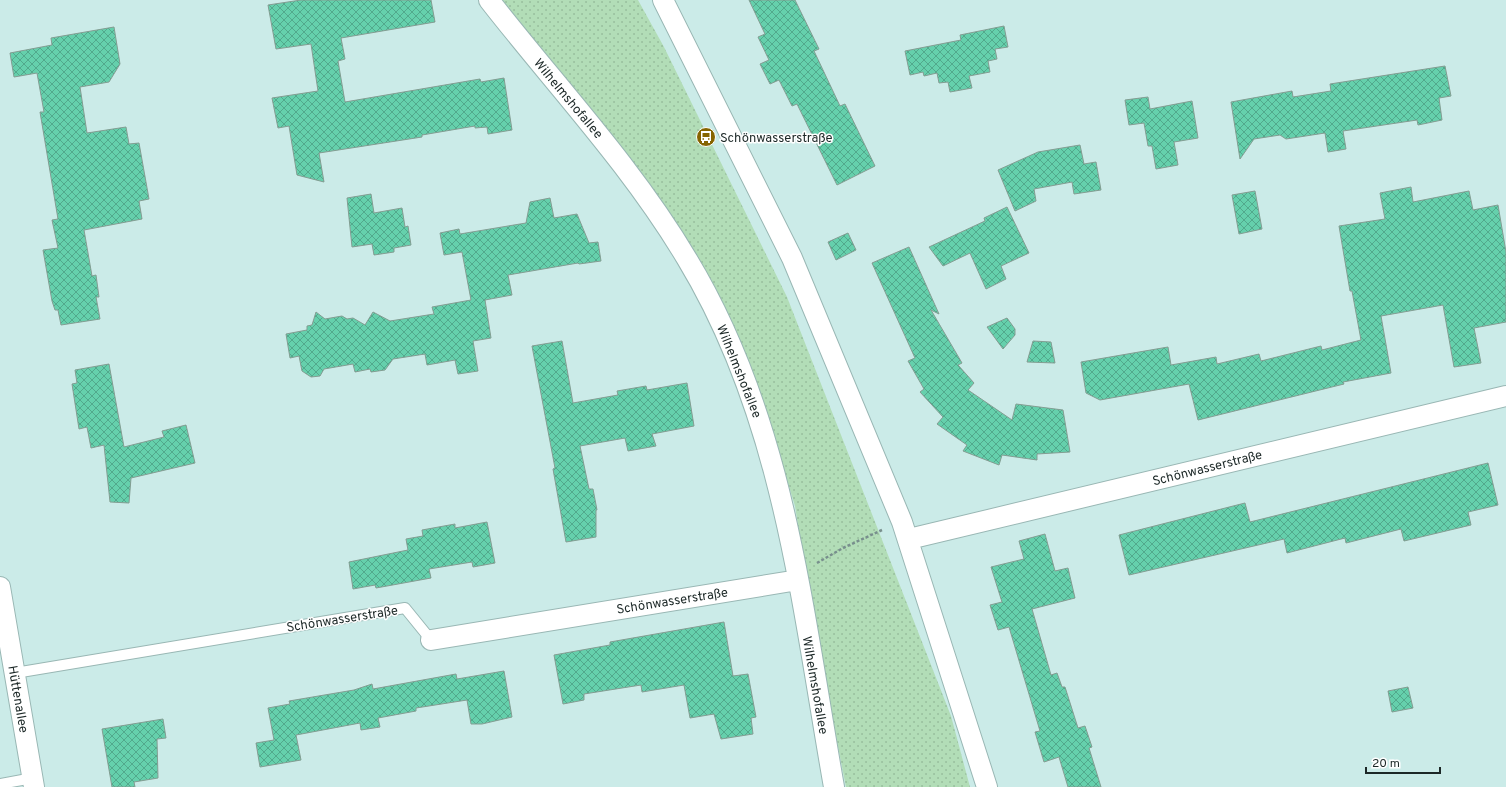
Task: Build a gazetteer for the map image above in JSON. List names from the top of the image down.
{
  "streets": {
    "street": ["Wilhelmshofallee", "Schönwasserstraße", "Hüttenallee"]
  },
  "crossings": [
    ["Wilhelmshofallee", "Schönwasserstraße"],
    ["Schönwasserstraße", "Hüttenallee"]
  ],
  "places": {
    "bus stop": ["Schönwasserstraße"]
  },
  "scale_bar": "20 m"
}
